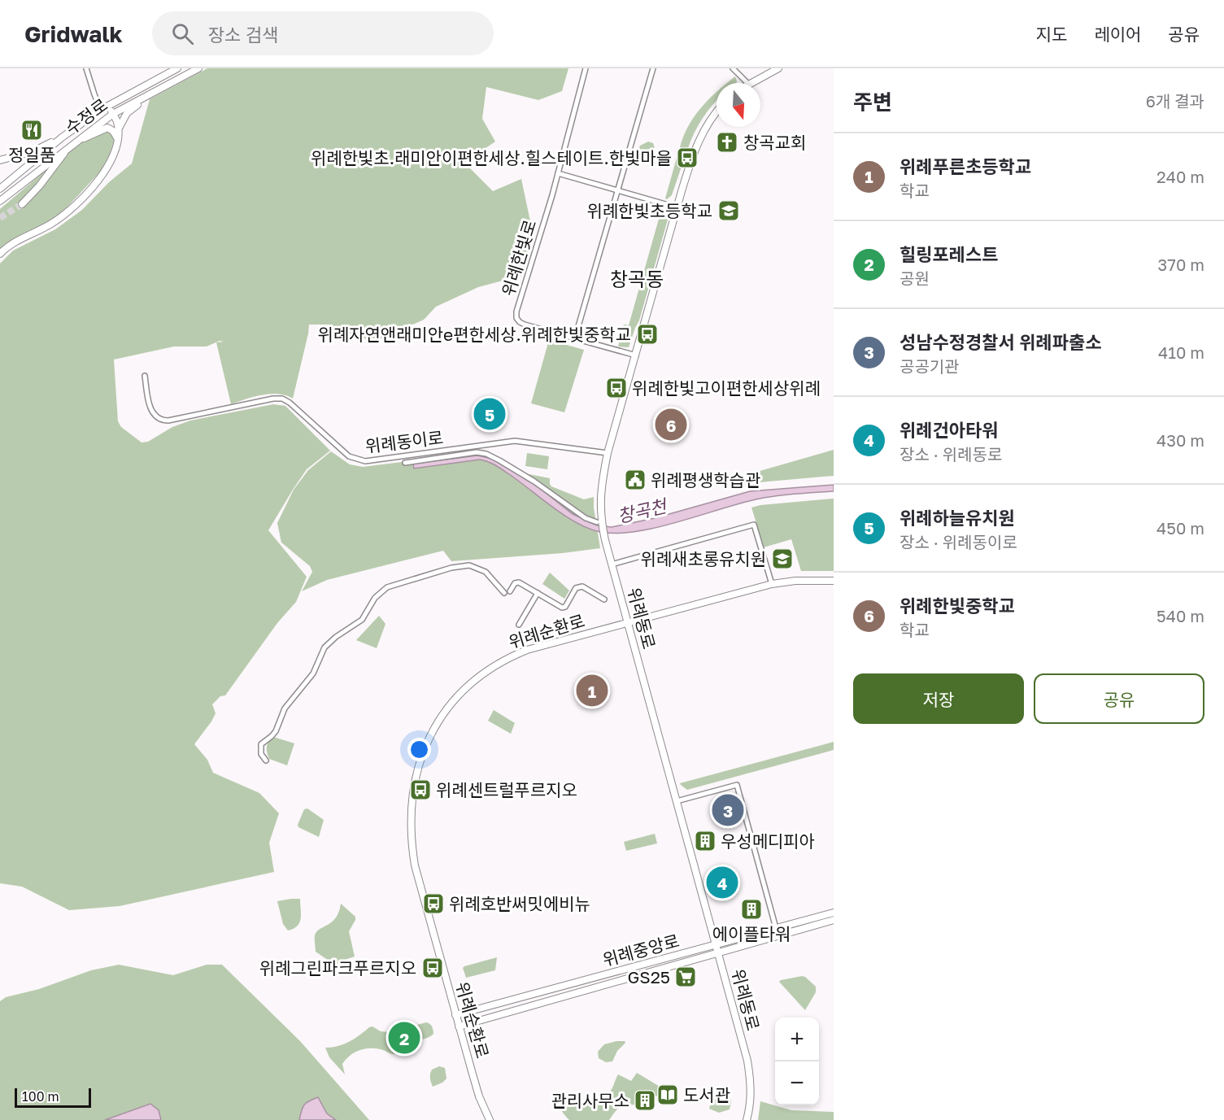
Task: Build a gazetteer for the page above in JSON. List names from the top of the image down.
{
  "streets": {
    "street": [
      "수정로",
      "위례한빛로",
      "위례동이로",
      "위례동로",
      "위례순환로",
      "위례중앙로"
    ]
  },
  "crossings": [
    ["위례한빛로", "위례동로"],
    ["위례동이로", "위례동로"],
    ["위례동로", "위례순환로"],
    ["위례동로", "위례중앙로"],
    ["위례순환로", "위례중앙로"]
  ],
  "districts": ["창곡동"],
  "water": ["창곡천"],
  "places": {
    "restaurant": ["정일품"],
    "church": ["창곡교회"],
    "bus stop": [
      "위례한빛초.래미안이편한세상.힐스테이트.한빛마을",
      "위례자연앤래미안e편한세상.위례한빛중학교",
      "위례한빛고이편한세상위례",
      "위례센트럴푸르지오",
      "위례호반써밋에비뉴",
      "위례그린파크푸르지오"
    ],
    "school or university": ["위례한빛초등학교", "위례새초롱유치원"],
    "public building": ["위례평생학습관"],
    "building": ["우성메디피아", "에이플타워", "관리사무소"],
    "supermarket": ["GS25"],
    "library": ["도서관"]
  },
  "scale_bar": "100 m",
  "north": "bottom",
  "page": {
    "header": "Gridwalk",
    "search": "장소 검색",
    "nav": ["지도", "레이어", "공유"],
    "heading": ["주변", "6개 결과"],
    "list": [
      {
        "mark": "1",
        "name": "위례푸른초등학교",
        "note": "학교",
        "value": "240 m"
      },
      {
        "mark": "2",
        "name": "힐링포레스트",
        "note": "공원",
        "value": "370 m"
      },
      {
        "mark": "3",
        "name": "성남수정경찰서 위례파출소",
        "note": "공공기관",
        "value": "410 m"
      },
      {
        "mark": "4",
        "name": "위례건아타워",
        "note": "장소 · 위례동로",
        "value": "430 m"
      },
      {
        "mark": "5",
        "name": "위례하늘유치원",
        "note": "장소 · 위례동이로",
        "value": "450 m"
      },
      {
        "mark": "6",
        "name": "위례한빛중학교",
        "note": "학교",
        "value": "540 m"
      }
    ],
    "pins": [
      "5",
      "6",
      "1",
      "3",
      "4",
      "2"
    ],
    "buttons": ["저장", "공유"],
    "map_buttons": ["+", "−"],
    "scale": "100 m"
  }
}
